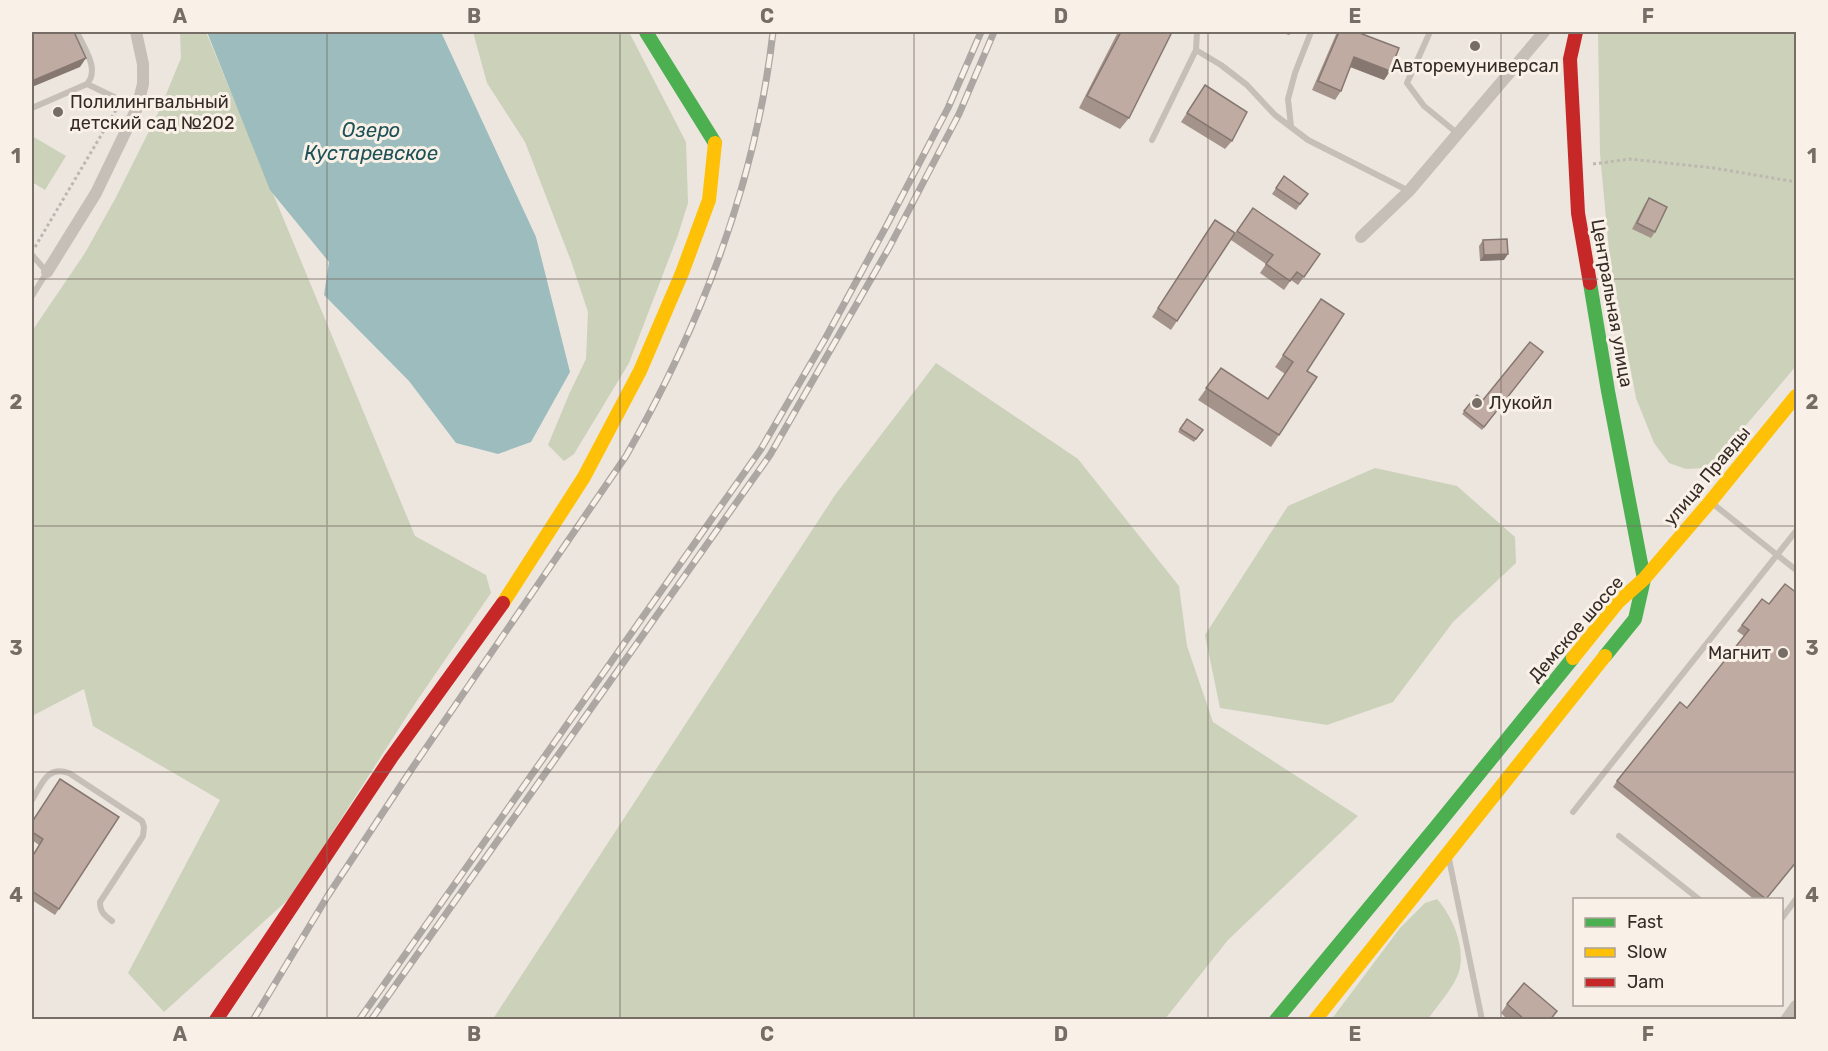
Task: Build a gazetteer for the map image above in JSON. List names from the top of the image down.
{
  "streets": {
    "main road": ["Центральная улица", "улица Правды", "Демское шоссе"]
  },
  "crossings": [
    ["Центральная улица", "улица Правды"],
    ["Центральная улица", "Демское шоссе"],
    ["улица Правды", "Демское шоссе"]
  ],
  "water": ["Озеро Кустаревское"],
  "places": [
    "Авторемуниверсал",
    "Полилингвальный детский сад №202",
    "Лукойл",
    "Магнит"
  ],
  "legend": ["Fast", "Slow", "Jam"],
  "grid": {
    "columns": [
      "A",
      "B",
      "C",
      "D",
      "E",
      "F"
    ],
    "rows": [
      "1",
      "2",
      "3",
      "4"
    ]
  }
}
